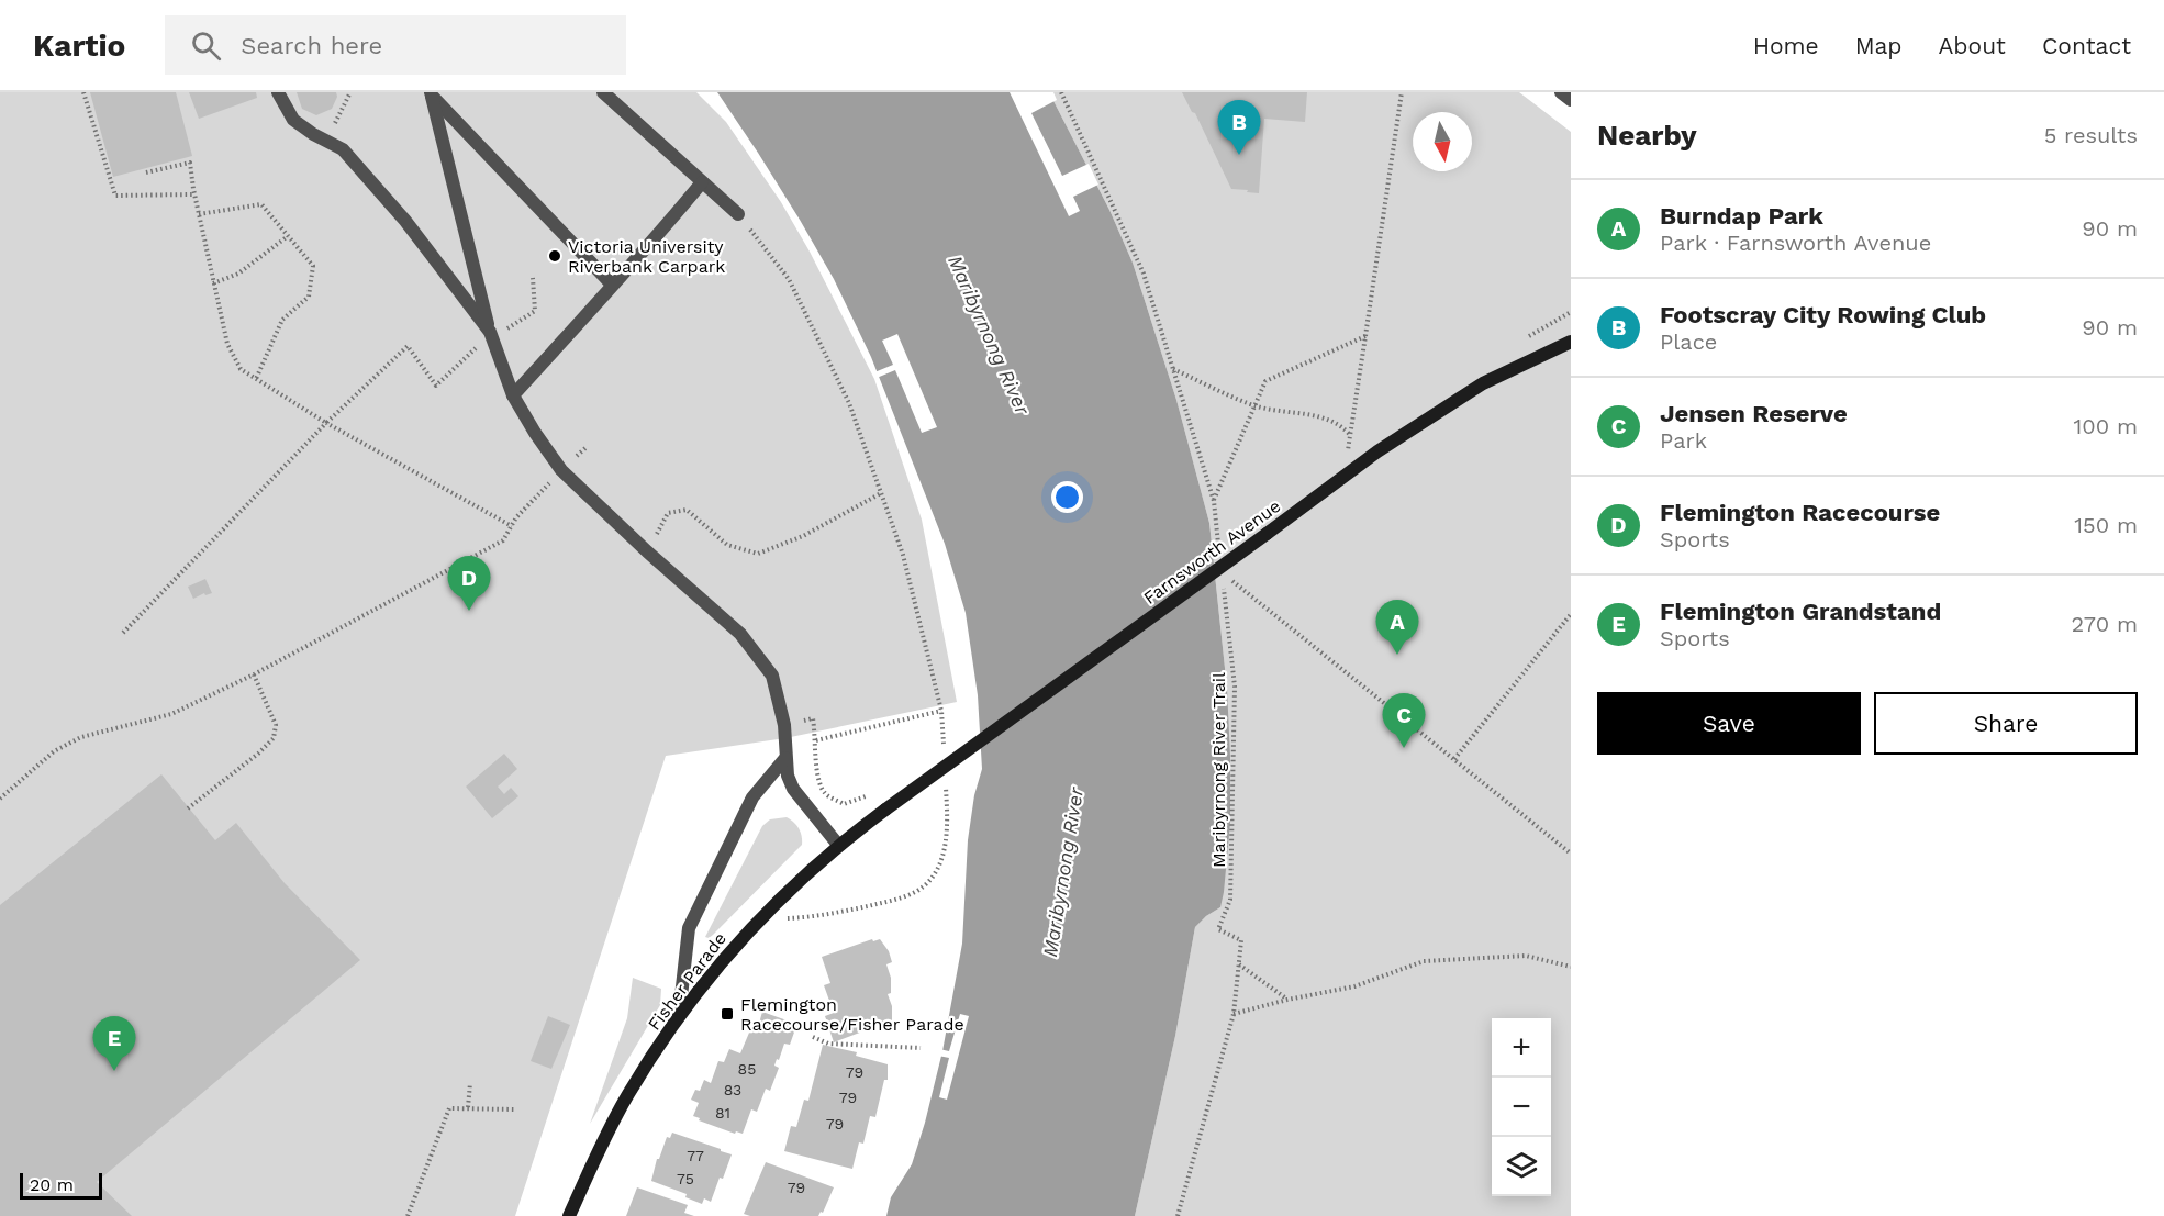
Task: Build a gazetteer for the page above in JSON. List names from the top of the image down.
{
  "streets": {
    "main road": ["Farnsworth Avenue", "Fisher Parade"],
    "path": ["Maribyrnong River Trail"]
  },
  "crossings": [
    ["Farnsworth Avenue", "Fisher Parade"]
  ],
  "water": ["Maribyrnong River"],
  "places": {
    "other": ["Victoria University Riverbank Carpark"],
    "transit": ["Flemington Racecourse/Fisher Parade"]
  },
  "house_numbers": [
    "85",
    "79",
    "83",
    "79",
    "81",
    "79",
    "77",
    "75",
    "79"
  ],
  "scale_bar": "20 m",
  "north": "bottom",
  "page": {
    "header": "Kartio",
    "search": "Search here",
    "nav": [
      "Home",
      "Map",
      "About",
      "Contact"
    ],
    "heading": ["Nearby", "5 results"],
    "pins": [
      "B",
      "D",
      "A",
      "C",
      "E"
    ],
    "list": [
      {
        "mark": "A",
        "name": "Burndap Park",
        "note": "Park · Farnsworth Avenue",
        "value": "90 m"
      },
      {
        "mark": "B",
        "name": "Footscray City Rowing Club",
        "note": "Place",
        "value": "90 m"
      },
      {
        "mark": "C",
        "name": "Jensen Reserve",
        "note": "Park",
        "value": "100 m"
      },
      {
        "mark": "D",
        "name": "Flemington Racecourse",
        "note": "Sports",
        "value": "150 m"
      },
      {
        "mark": "E",
        "name": "Flemington Grandstand",
        "note": "Sports",
        "value": "270 m"
      }
    ],
    "buttons": ["Save", "Share"],
    "map_buttons": ["+", "−"],
    "scale": "20 m"
  }
}
